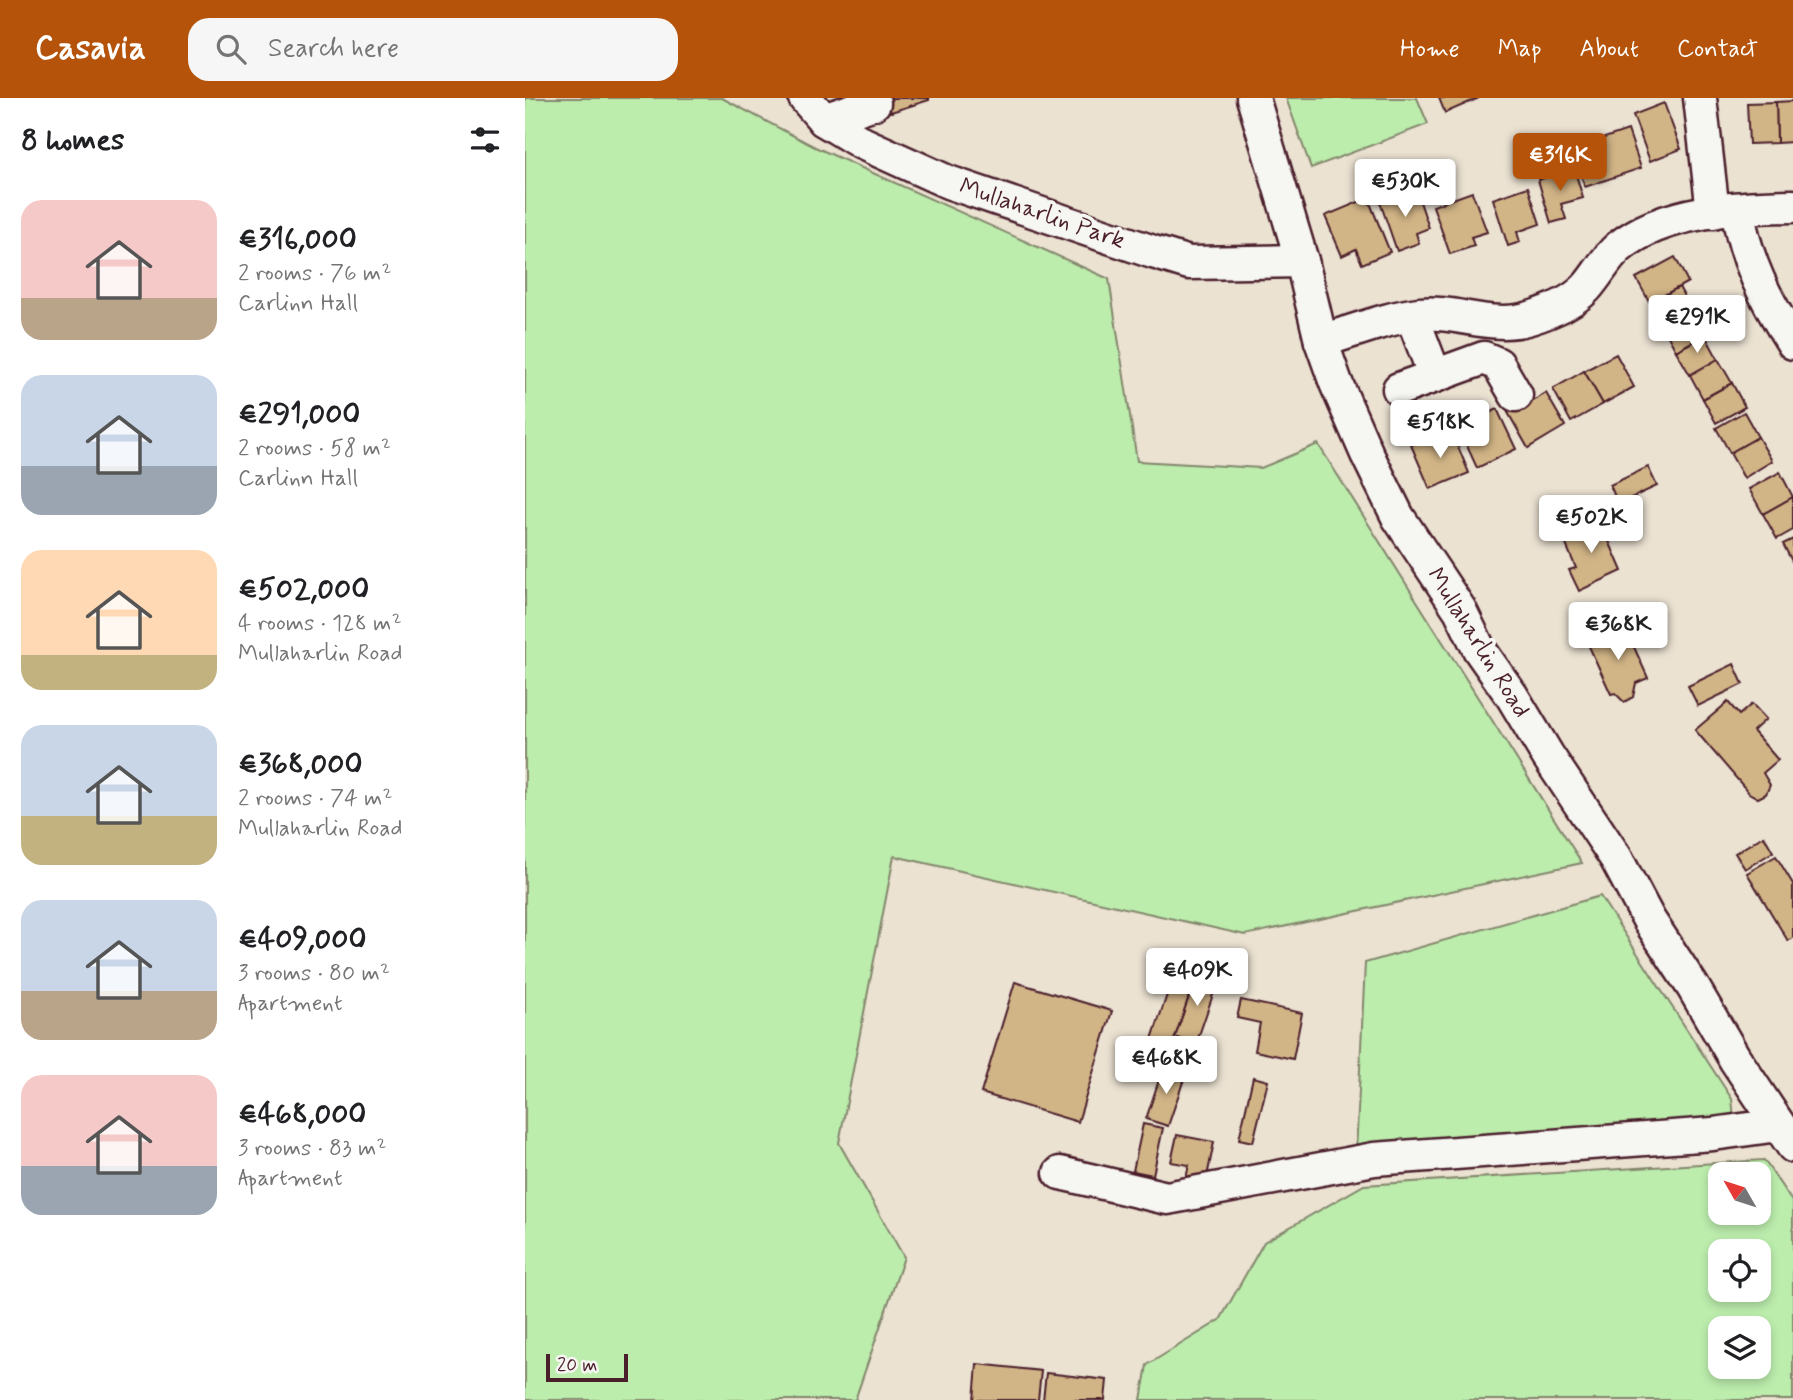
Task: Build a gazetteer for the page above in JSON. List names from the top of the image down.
{
  "streets": {
    "street": ["Mullaharlin Park", "Mullaharlin Road"]
  },
  "crossings": [
    ["Mullaharlin Park", "Mullaharlin Road"]
  ],
  "scale_bar": "20 m",
  "north": "top left",
  "page": {
    "header": "Casavia",
    "search": "Search here",
    "nav": [
      "Home",
      "Map",
      "About",
      "Contact"
    ],
    "heading": "8 homes",
    "price": [
      "€316K",
      "€530K",
      "€291K",
      "€518K",
      "€502K",
      "€368K",
      "€409K",
      "€468K"
    ],
    "list": [
      {
        "name": "€316,000",
        "note": "2 rooms · 76 m² · Carlinn Hall"
      },
      {
        "name": "€291,000",
        "note": "2 rooms · 58 m² · Carlinn Hall"
      },
      {
        "name": "€502,000",
        "note": "4 rooms · 128 m² · Mullaharlin Road"
      },
      {
        "name": "€368,000",
        "note": "2 rooms · 74 m² · Mullaharlin Road"
      },
      {
        "name": "€409,000",
        "note": "3 rooms · 80 m² · Apartment"
      },
      {
        "name": "€468,000",
        "note": "3 rooms · 83 m² · Apartment"
      }
    ],
    "scale": "20 m"
  }
}
